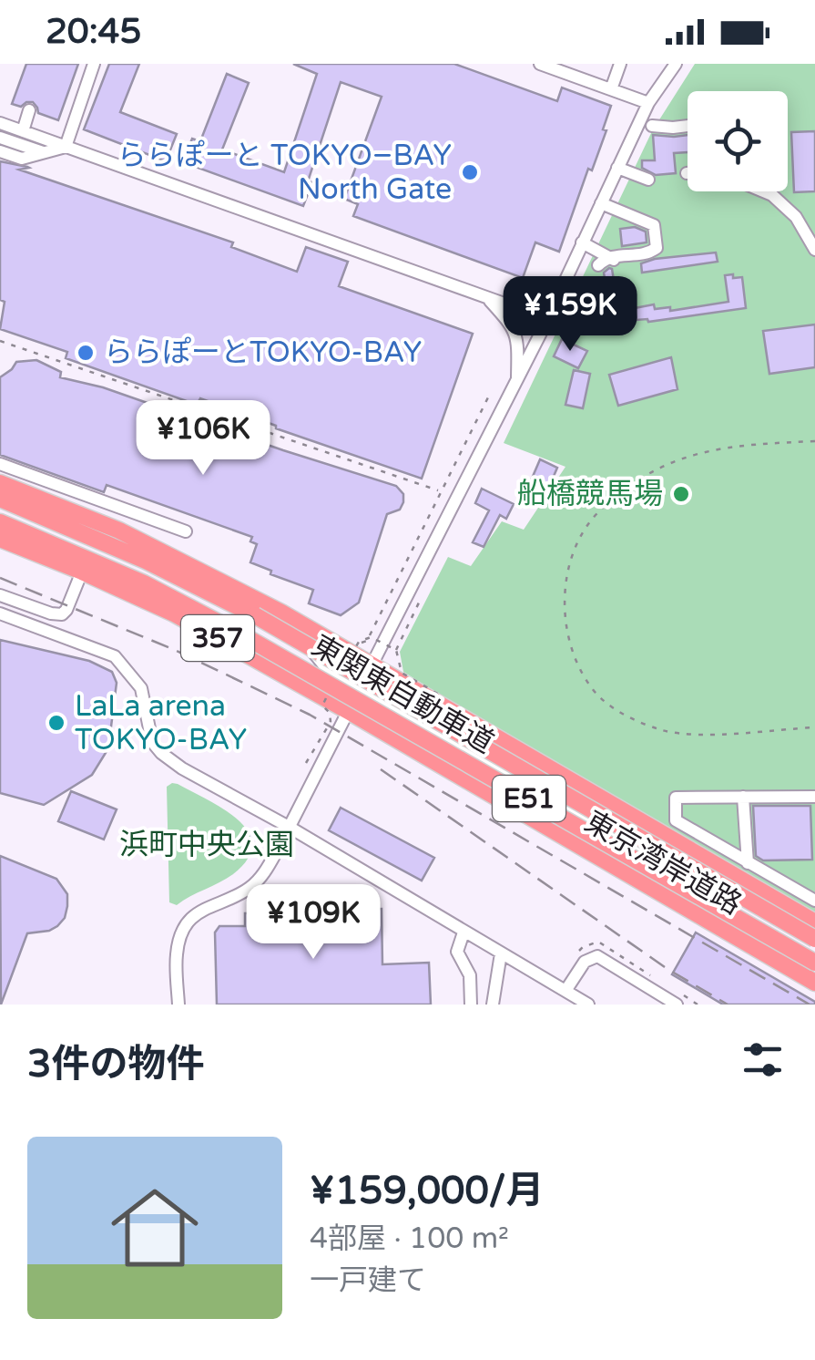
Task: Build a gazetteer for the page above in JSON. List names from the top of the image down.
{
  "streets": {
    "highway": [
      "357",
      "東関東自動車道",
      "E51",
      "東京湾岸道路"
    ]
  },
  "parks": ["浜町中央公園"],
  "places": [
    "ららぽーと TOKYO−BAY North Gate",
    "ららぽーとTOKYO-BAY",
    "船橋競馬場",
    "LaLa arena TOKYO-BAY"
  ],
  "page": {
    "status": "20:45",
    "price": ["¥159K", "¥106K", "¥109K"],
    "heading": "3件の物件",
    "list": [
      {
        "name": "¥159,000/月",
        "note": "4部屋 · 100 m² · 一戸建て"
      }
    ]
  }
}
